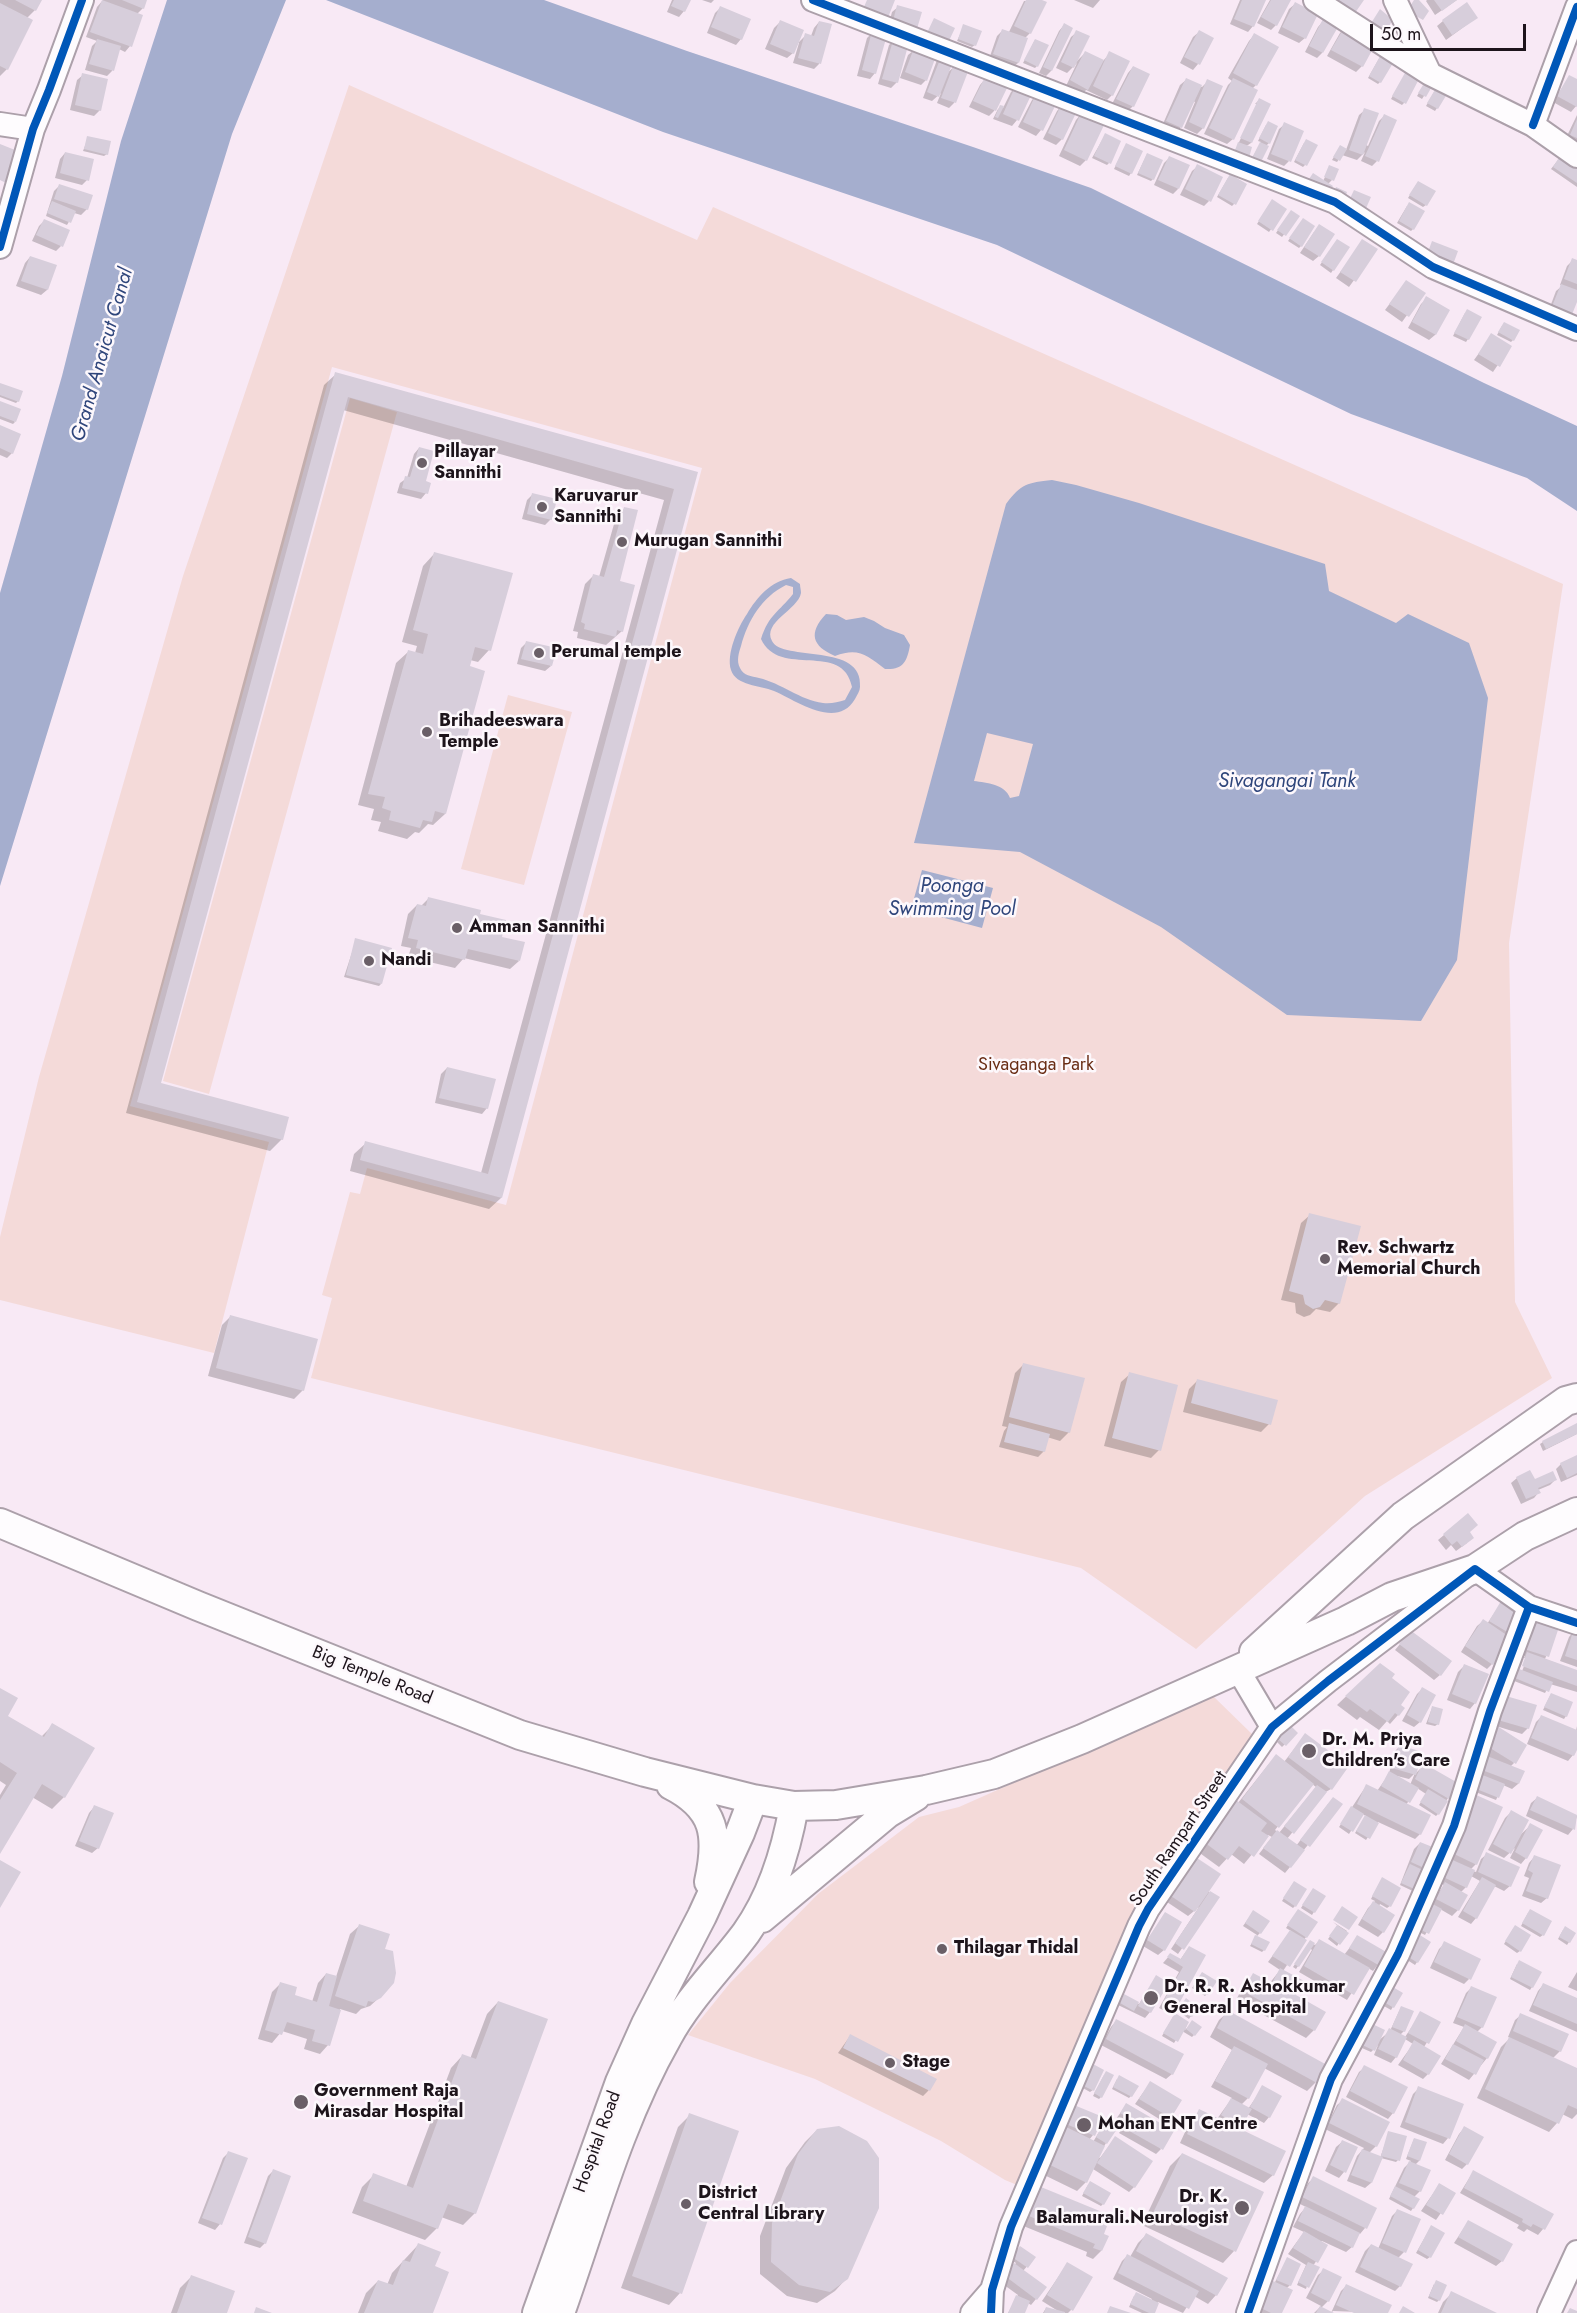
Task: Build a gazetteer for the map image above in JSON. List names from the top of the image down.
{
  "streets": {
    "main road": ["Big Temple Road", "Hospital Road"],
    "street": ["South Rampart Street"]
  },
  "crossings": [
    ["Big Temple Road", "South Rampart Street"]
  ],
  "water": ["Grand Anaicut Canal", "Sivagangai Tank", "Poonga Swimming Pool"],
  "parks": ["Sivaganga Park"],
  "places": [
    "Pillayar Sannithi",
    "Karuvarur Sannithi",
    "Murugan Sannithi",
    "Perumal temple",
    "Brihadeeswara Temple",
    "Amman Sannithi",
    "Nandi",
    "Rev. Schwartz Memorial Church",
    "Dr. M. Priya Children's Care",
    "Thilagar Thidal",
    "Dr. R. R. Ashokkumar General Hospital",
    "Stage",
    "Government Raja Mirasdar Hospital",
    "Mohan ENT Centre",
    "District Central Library",
    "Dr. K. Balamurali.Neurologist"
  ],
  "scale_bar": "50 m"
}
